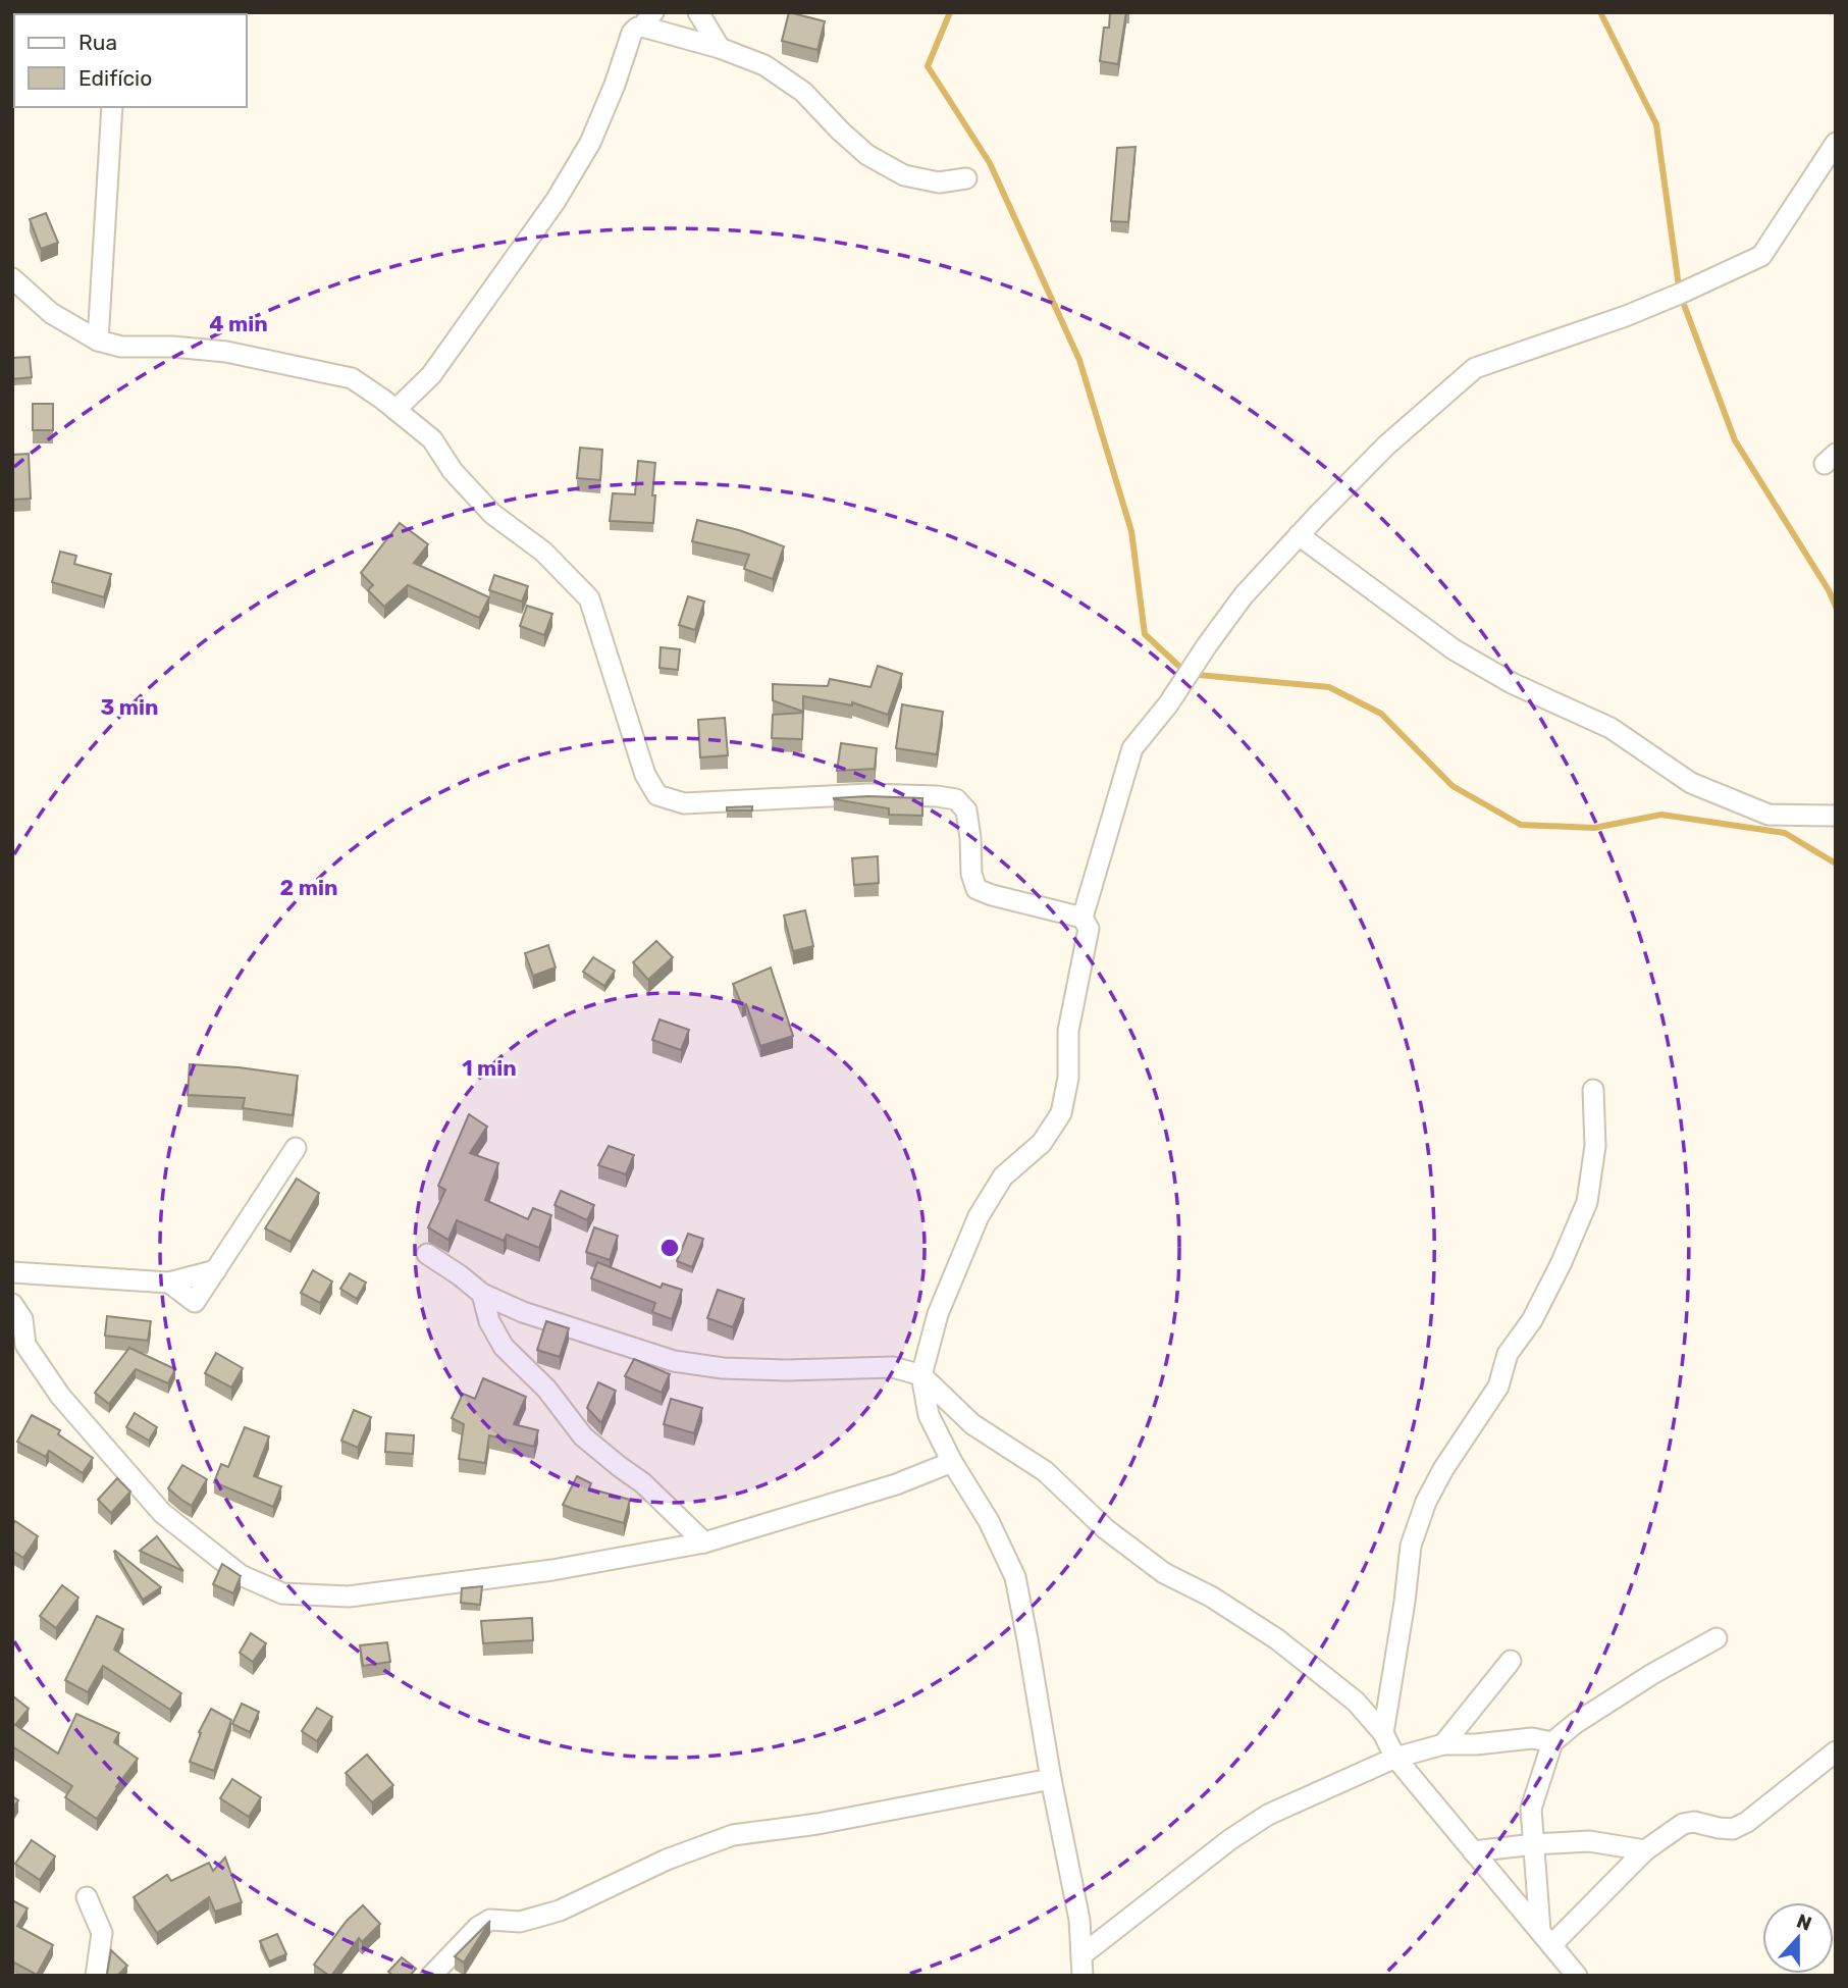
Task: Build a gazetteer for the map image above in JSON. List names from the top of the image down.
{
  "legend": ["Rua", "Edifício"],
  "north": "top",
  "rings": [
    "4 min",
    "3 min",
    "2 min",
    "1 min"
  ]
}
